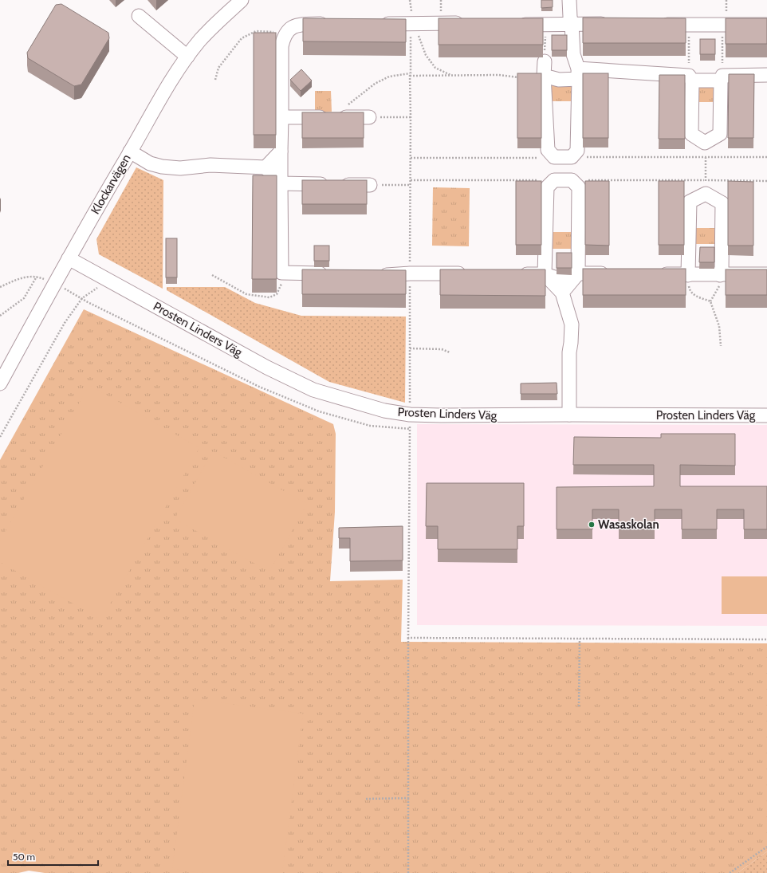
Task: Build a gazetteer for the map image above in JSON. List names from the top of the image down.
{
  "streets": {
    "street": ["Klockarvägen", "Prosten Linders Väg"]
  },
  "crossings": [
    ["Klockarvägen", "Prosten Linders Väg"]
  ],
  "places": ["Wasaskolan"],
  "scale_bar": "50 m"
}
